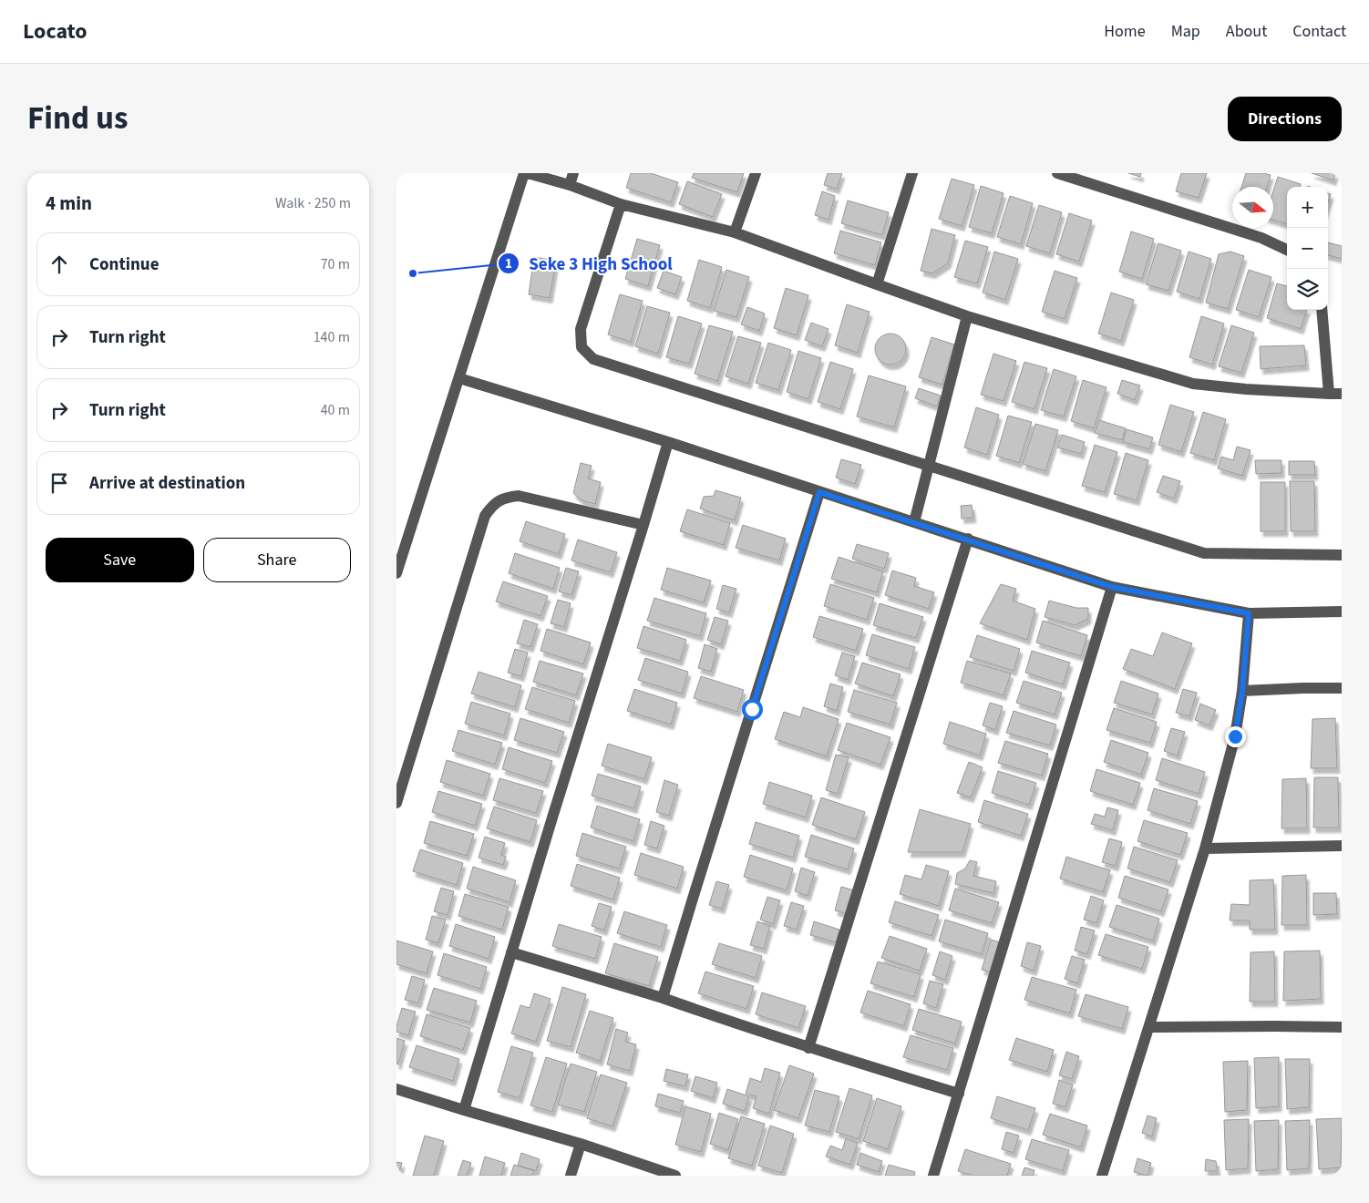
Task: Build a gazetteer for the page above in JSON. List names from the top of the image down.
{
  "places": ["Seke 3 High School"],
  "north": "right",
  "page": {
    "header": "Locato",
    "nav": [
      "Home",
      "Map",
      "About",
      "Contact"
    ],
    "title": "Find us",
    "buttons": [
      "Directions",
      ["Save", "Share"]
    ],
    "heading": ["4 min", "Walk · 250 m"],
    "map_buttons": ["+", "−"],
    "list": [
      ["Continue", "70 m"],
      ["Turn right", "140 m"],
      ["Turn right", "40 m"],
      "Arrive at destination"
    ]
  }
}
